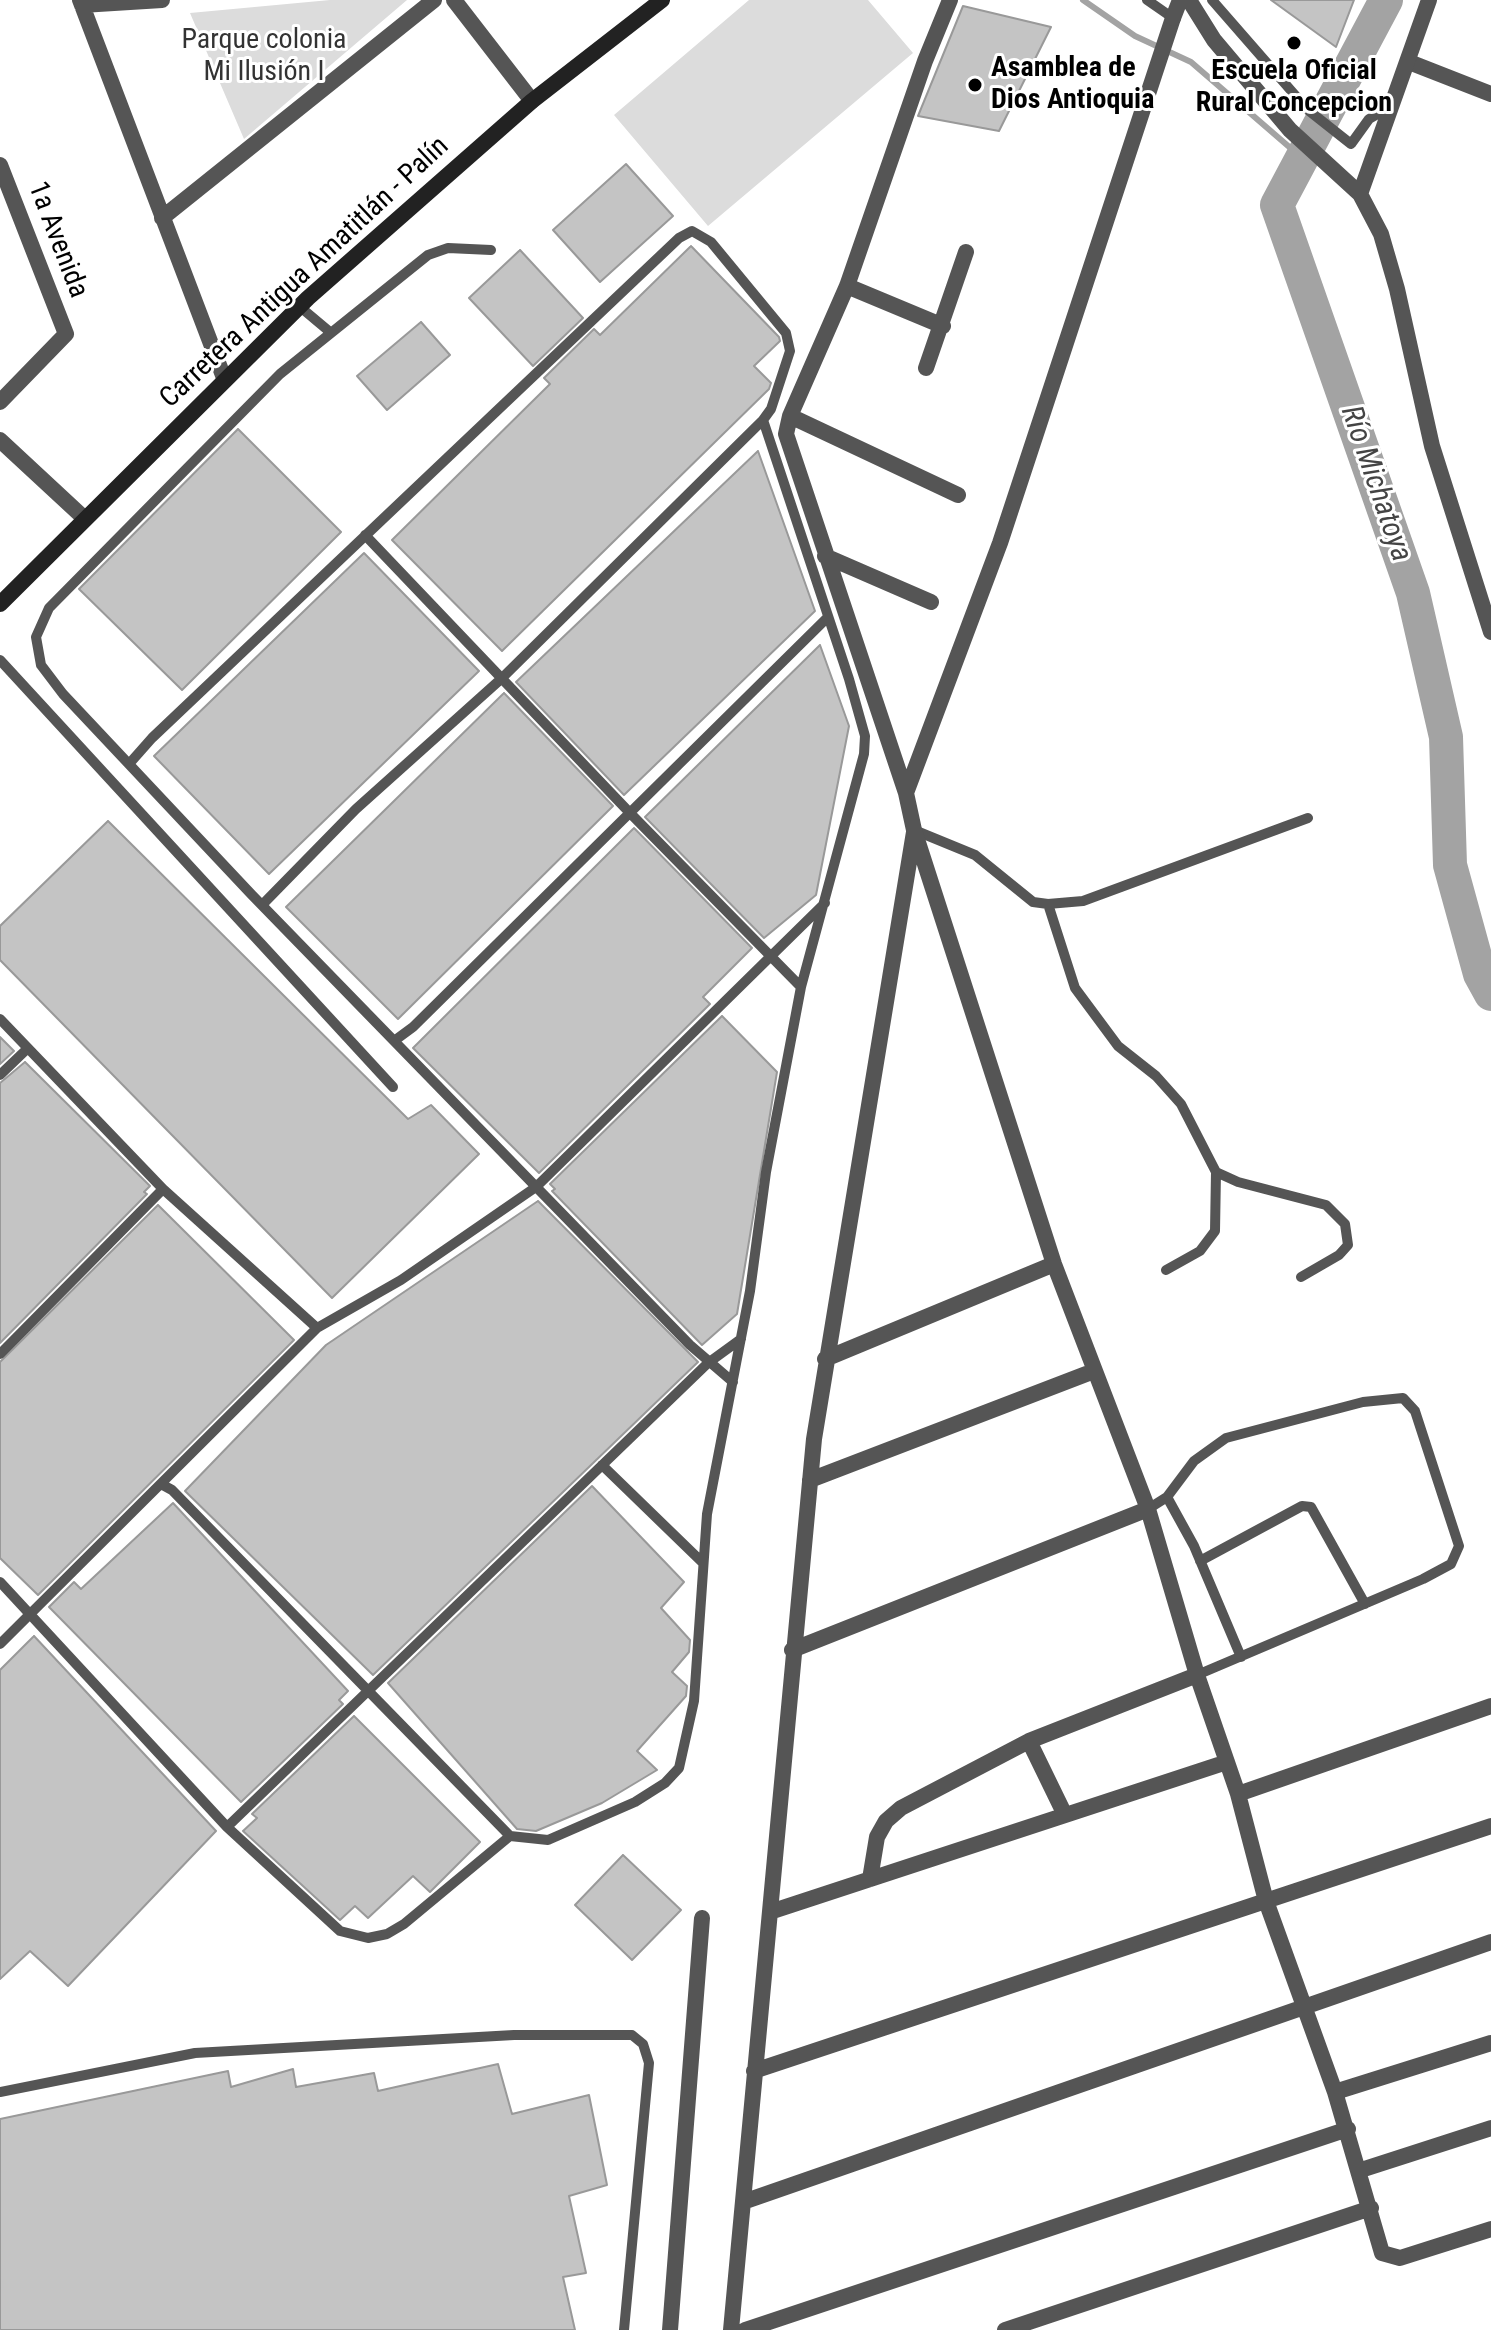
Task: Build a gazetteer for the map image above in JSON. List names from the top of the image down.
{
  "streets": {
    "main road": ["Carretera Antigua Amatitlán - Palín"],
    "street": ["1a Avenida"]
  },
  "water": ["Río Michatoya"],
  "parks": ["Parque colonia Mi Ilusión I"],
  "places": ["Escuela Oficial Rural Concepcion", "Asamblea de Dios Antioquia"]
}
